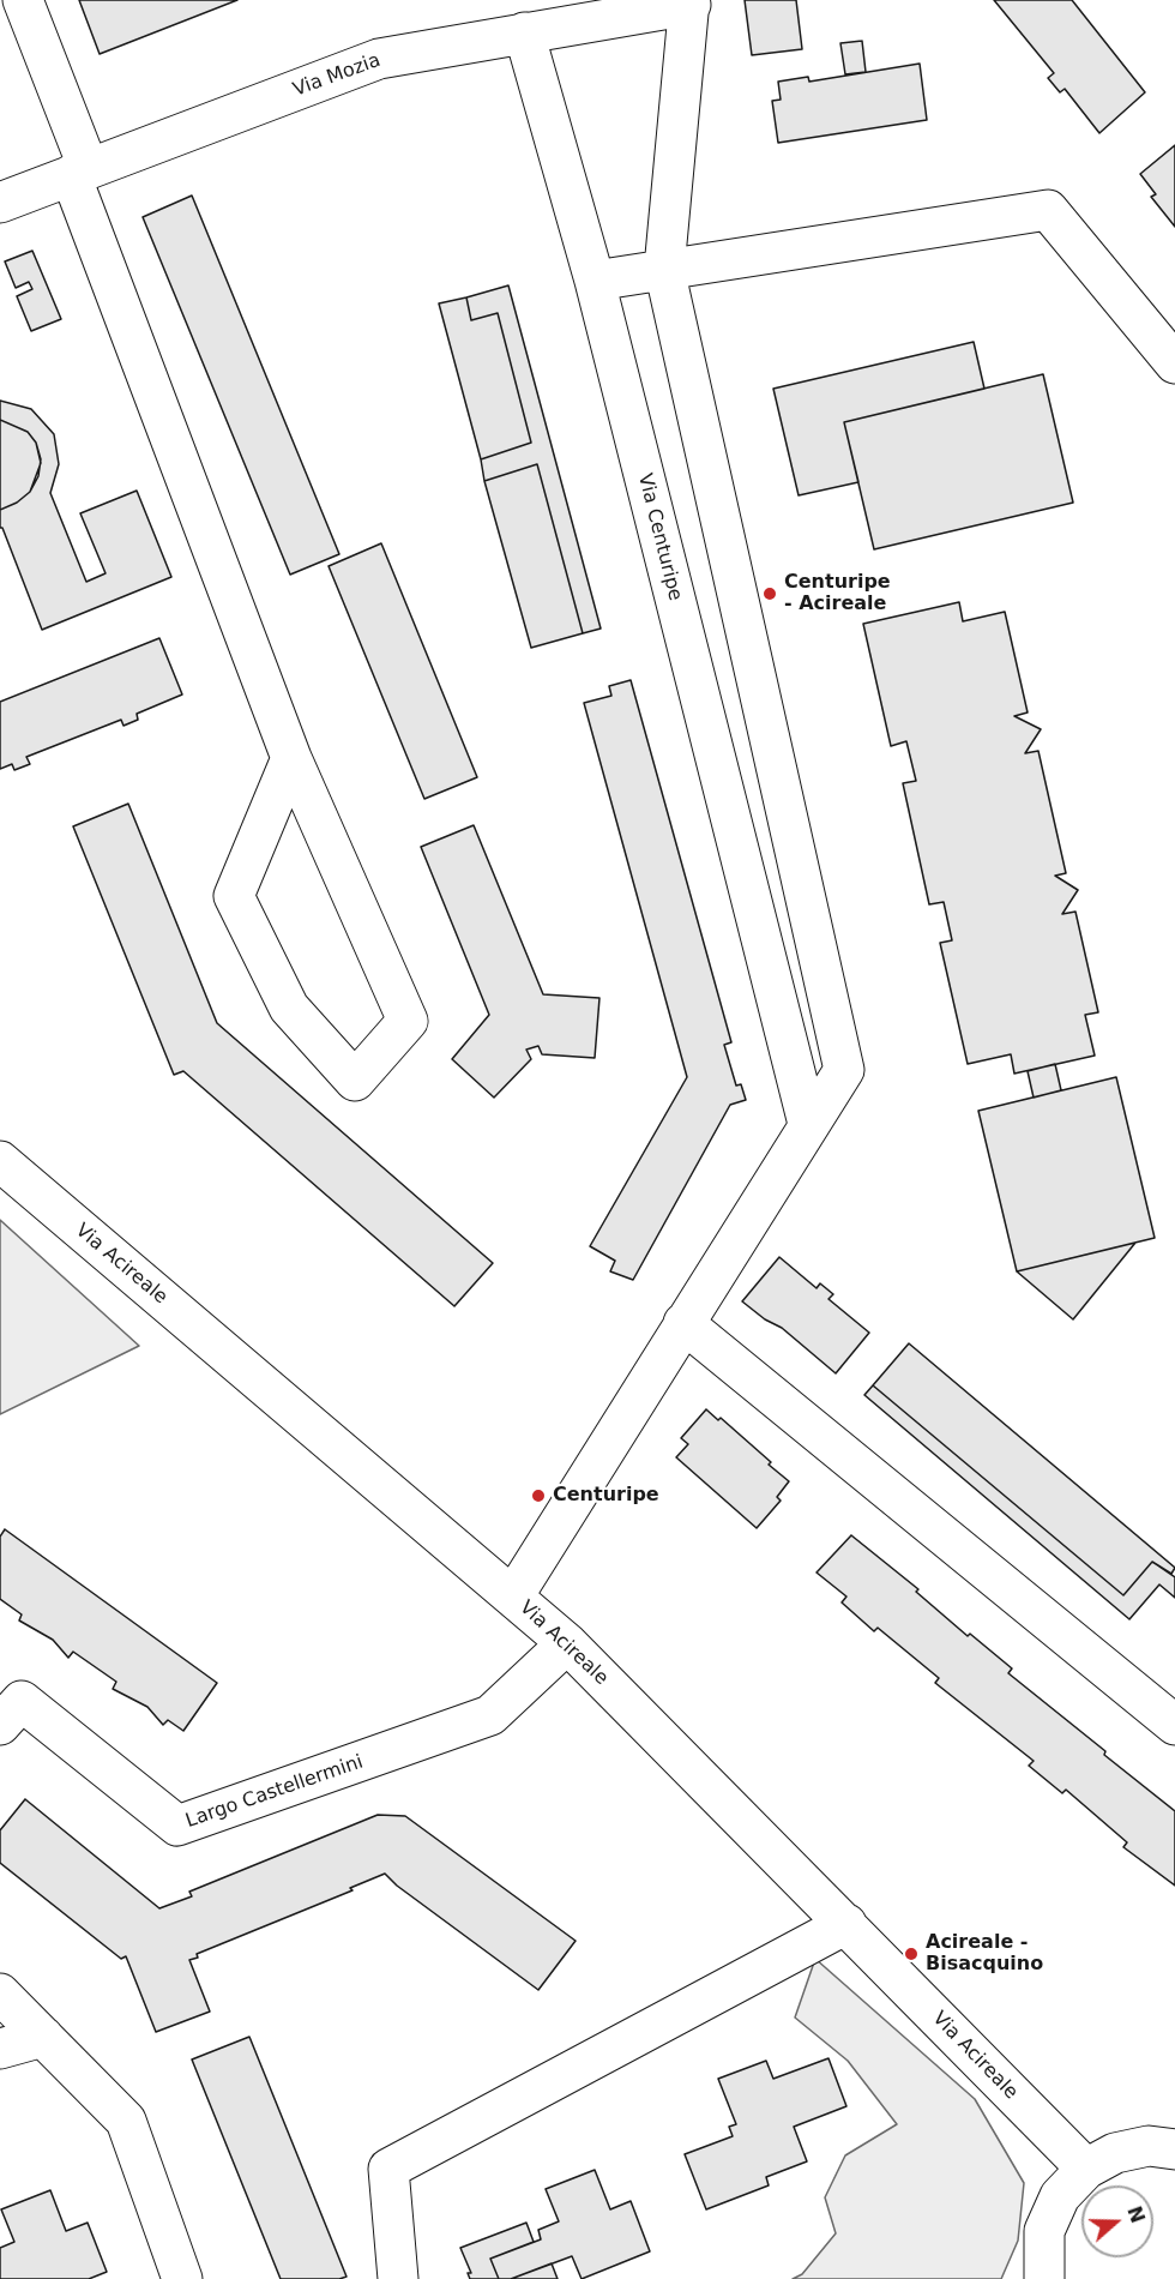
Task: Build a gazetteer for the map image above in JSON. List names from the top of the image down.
{
  "streets": {
    "street": [
      "Via Mozia",
      "Via Centuripe",
      "Via Acireale",
      "Largo Castellermini"
    ]
  },
  "crossings": [
    ["Via Mozia", "Via Centuripe"],
    ["Via Acireale", "Largo Castellermini"]
  ],
  "places": ["Centuripe - Acireale", "Centuripe", "Acireale - Bisacquino"],
  "north": "right"
}
